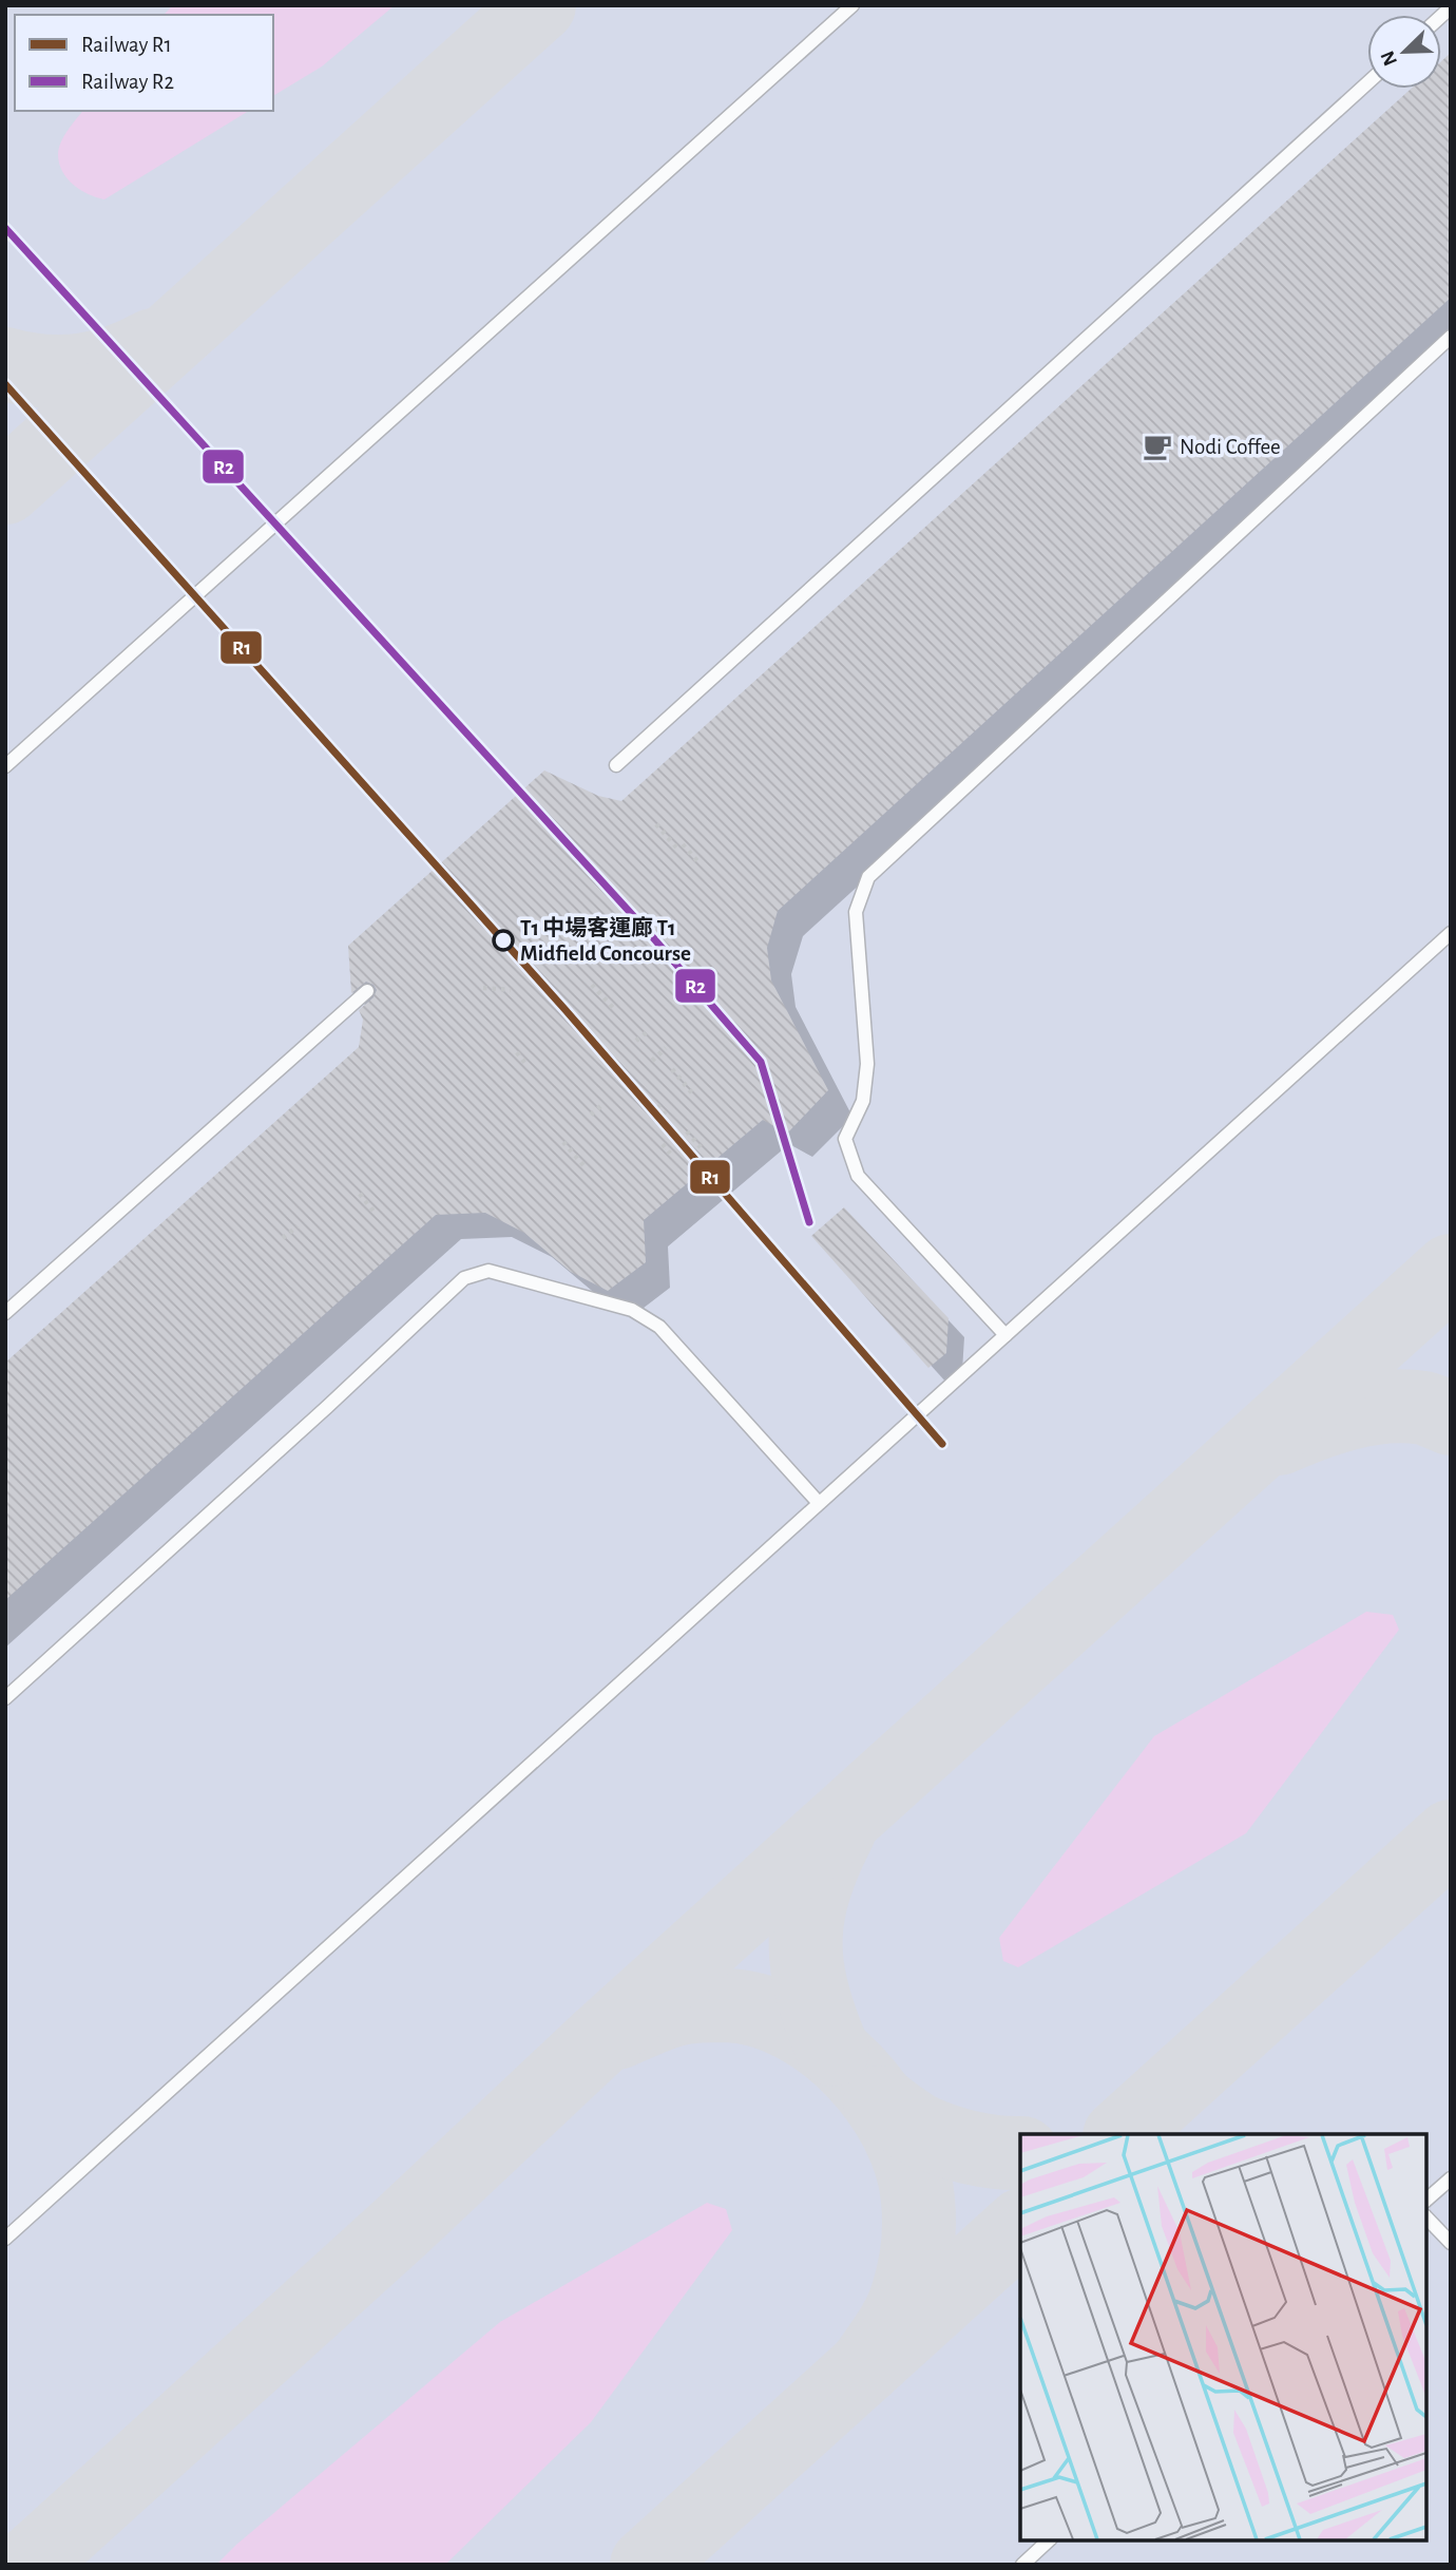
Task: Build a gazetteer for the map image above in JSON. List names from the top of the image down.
{
  "places": {
    "cafe": ["Nodi Coffee"],
    "other": ["T1 中場客運廊 T1 Midfield Concourse"]
  },
  "lines": ["rail line R2", "rail line R1"],
  "legend": ["Railway R1", "Railway R2"],
  "north": "bottom left"
}
